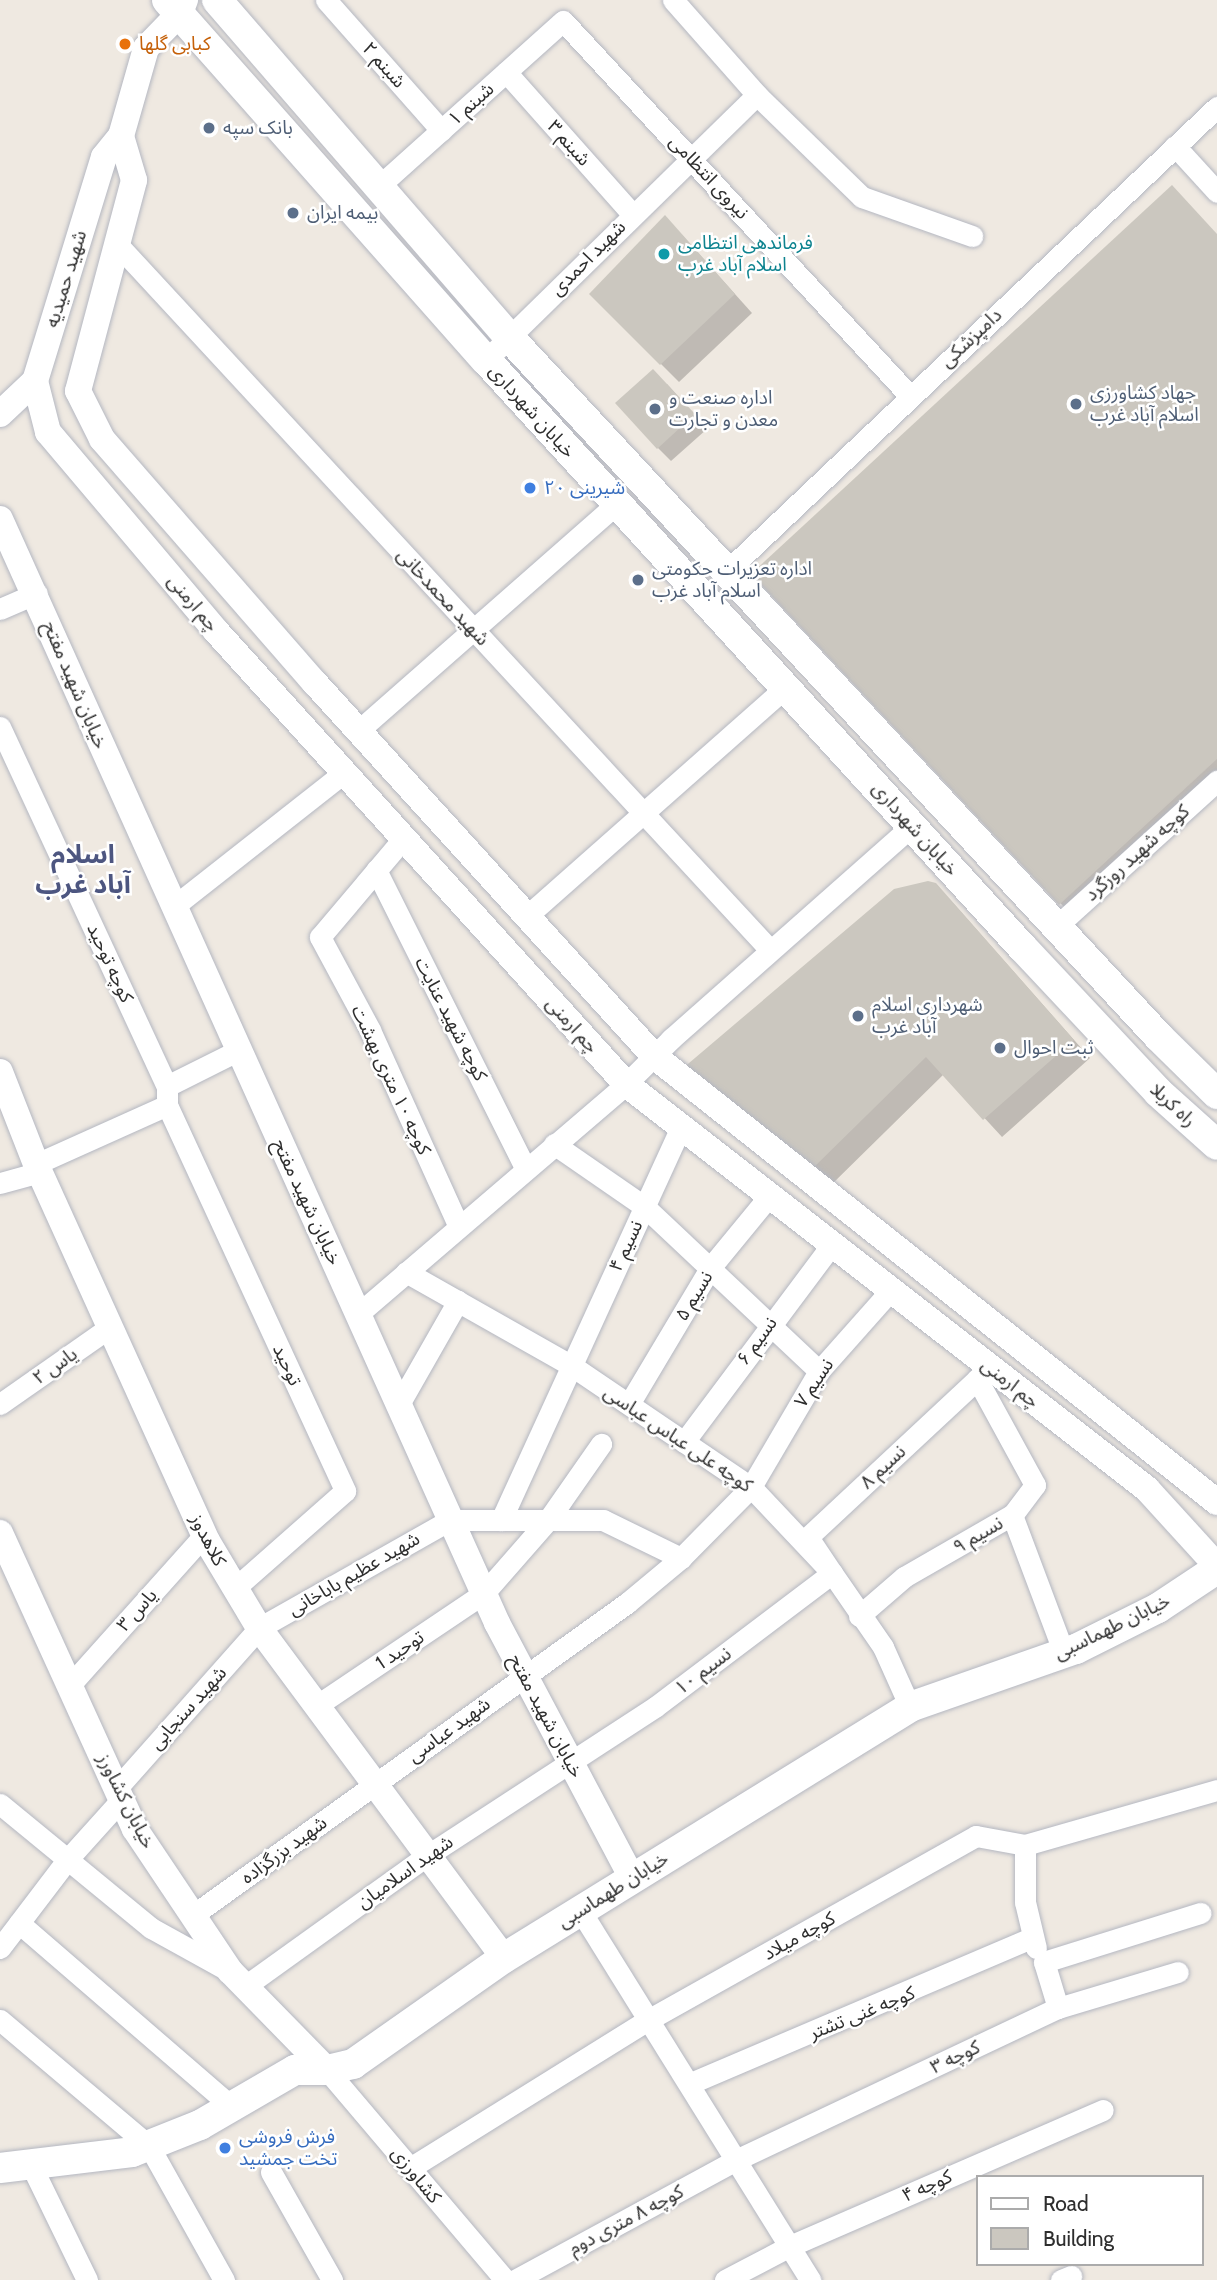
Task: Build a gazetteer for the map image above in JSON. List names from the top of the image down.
{
  "streets": {
    "main road": ["خیابان شهرداری", "راه کربلا", "خیابان طهماسبی"],
    "street": [
      "شبنم ۲",
      "شبنم ۱",
      "شبنم ۳",
      "نیروی انتظامی",
      "شهید احمدی",
      "شهید حمیدیه",
      "دامپزشکی",
      "شهید محمدخانی",
      "چم ارمنی",
      "خیابان شهید مفتح",
      "کوچه شهید روزگرد",
      "کوچه توحید",
      "کوچه شهید عنایت",
      "کوچه ۱۰ متری بهشت",
      "نسیم ۴",
      "نسیم ۵",
      "نسیم ۶",
      "توحید",
      "یاس ۲",
      "نسیم ۷",
      "کوچه علی عباس عباسی",
      "نسیم ۸",
      "نسیم ۹",
      "کلاهدوز",
      "شهید عظیم باباخانی",
      "یاس ۳",
      "توحید 1",
      "نسیم ۱۰",
      "شهید سنجابی",
      "شهید عباسی",
      "خیابان کشاورز",
      "شهید بزرگزاده",
      "شهید اسلامیان",
      "کوچه میلاد",
      "کوچه غنی تشتر",
      "کوچه ۳",
      "کشاورزی",
      "کوچه ۴",
      "کوچه ۸ متری دوم"
    ]
  },
  "crossings": [
    ["شبنم ۲", "شبنم ۱"],
    ["شبنم ۱", "شبنم ۳"],
    ["شبنم ۱", "نیروی انتظامی"],
    ["شبنم ۱", "خیابان شهرداری"],
    ["شبنم ۳", "شهید احمدی"],
    ["نیروی انتظامی", "شهید احمدی"],
    ["نیروی انتظامی", "دامپزشکی"],
    ["شهید احمدی", "خیابان شهرداری"],
    ["شهید حمیدیه", "خیابان شهرداری"],
    ["شهید حمیدیه", "شهید محمدخانی"],
    ["شهید حمیدیه", "چم ارمنی"],
    ["دامپزشکی", "خیابان شهرداری"],
    ["خیابان شهرداری", "کوچه شهید روزگرد"],
    ["خیابان شهرداری", "راه کربلا"],
    ["چم ارمنی", "نسیم ۴"],
    ["چم ارمنی", "نسیم ۵"],
    ["چم ارمنی", "نسیم ۶"],
    ["چم ارمنی", "نسیم ۷"],
    ["چم ارمنی", "نسیم ۸"],
    ["چم ارمنی", "خیابان طهماسبی"],
    ["خیابان شهید مفتح", "شهید عظیم باباخانی"],
    ["خیابان شهید مفتح", "خیابان طهماسبی"],
    ["خیابان شهید مفتح", "توحید 1"],
    ["خیابان شهید مفتح", "نسیم ۱۰"],
    ["خیابان شهید مفتح", "شهید عباسی"],
    ["خیابان شهید مفتح", "شهید اسلامیان"],
    ["کوچه توحید", "توحید"],
    ["کوچه شهید عنایت", "کوچه ۱۰ متری بهشت"],
    ["نسیم ۴", "کوچه علی عباس عباسی"],
    ["نسیم ۵", "کوچه علی عباس عباسی"],
    ["نسیم ۶", "کوچه علی عباس عباسی"],
    ["توحید", "کلاهدوز"],
    ["یاس ۲", "کلاهدوز"],
    ["نسیم ۷", "کوچه علی عباس عباسی"],
    ["نسیم ۷", "شهید عباسی"],
    ["کوچه علی عباس عباسی", "نسیم ۸"],
    ["کوچه علی عباس عباسی", "نسیم ۹"],
    ["کوچه علی عباس عباسی", "خیابان طهماسبی"],
    ["کوچه علی عباس عباسی", "نسیم ۱۰"],
    ["نسیم ۸", "نسیم ۱۰"],
    ["نسیم ۹", "خیابان طهماسبی"],
    ["کلاهدوز", "شهید عظیم باباخانی"],
    ["کلاهدوز", "یاس ۳"],
    ["کلاهدوز", "خیابان طهماسبی"],
    ["کلاهدوز", "توحید 1"],
    ["کلاهدوز", "شهید سنجابی"],
    ["کلاهدوز", "شهید عباسی"],
    ["کلاهدوز", "شهید بزرگزاده"],
    ["کلاهدوز", "شهید اسلامیان"],
    ["شهید عظیم باباخانی", "شهید سنجابی"],
    ["یاس ۳", "خیابان کشاورز"],
    ["خیابان طهماسبی", "خیابان کشاورز"],
    ["خیابان طهماسبی", "کشاورزی"],
    ["نسیم ۱۰", "شهید اسلامیان"],
    ["شهید سنجابی", "خیابان کشاورز"],
    ["شهید عباسی", "شهید بزرگزاده"],
    ["خیابان کشاورز", "شهید بزرگزاده"],
    ["خیابان کشاورز", "شهید اسلامیان"],
    ["خیابان کشاورز", "کشاورزی"],
    ["کوچه میلاد", "کشاورزی"],
    ["کوچه ۳", "کوچه ۸ متری دوم"]
  ],
  "districts": ["اسلام آباد غرب"],
  "places": [
    "کبابی گلها",
    "بانک سپه",
    "بیمه ایران",
    "فرماندهی انتظامی اسلام آباد غرب",
    "جهاد کشاورزی اسلام آباد غرب",
    "اداره صنعت و معدن و تجارت",
    "شیرینی ۲۰",
    "اداره تعزیرات حکومتی اسلام آباد غرب",
    "شهرداری اسلام آباد غرب",
    "ثبت احوال",
    "فرش فروشی تخت جمشید"
  ],
  "legend": ["Road", "Building"]
}
